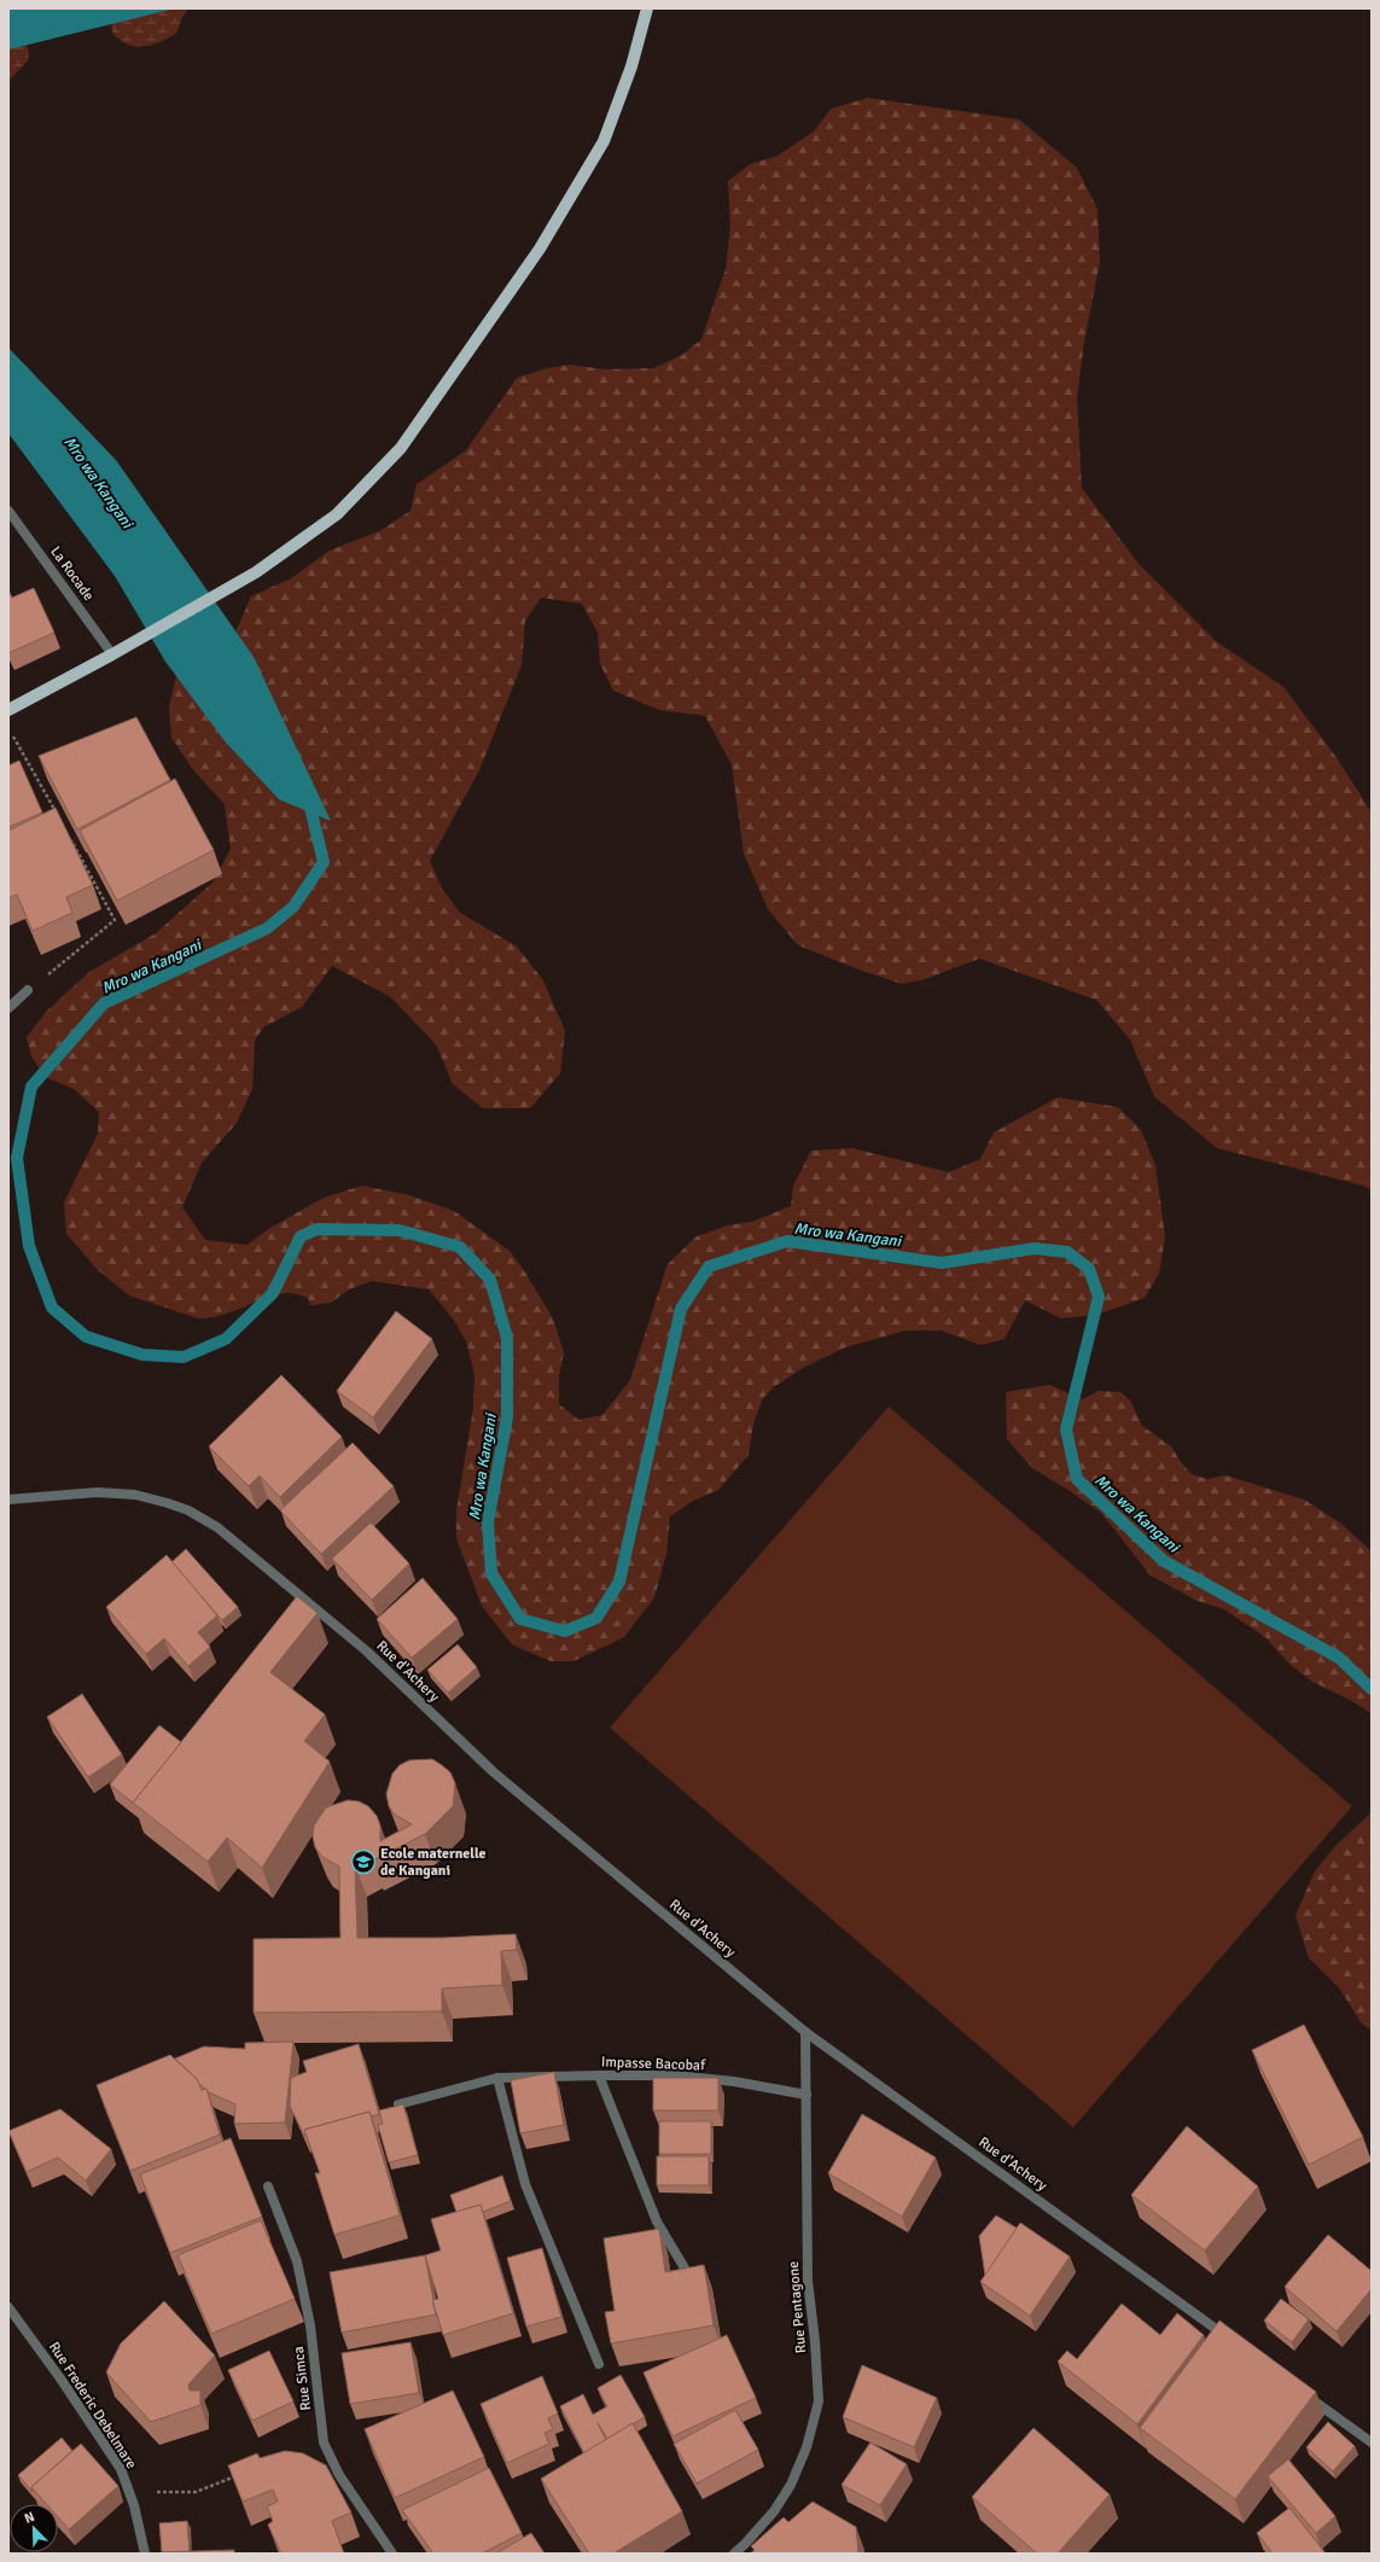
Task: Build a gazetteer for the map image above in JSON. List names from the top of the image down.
{
  "streets": {
    "street": [
      "La Rocade",
      "Rue d'Achery",
      "Impasse Bacobaf",
      "Rue Pentagone",
      "Rue Simca",
      "Rue Frederic Debelmare"
    ]
  },
  "crossings": [
    ["Rue d'Achery", "Rue Pentagone"],
    ["Impasse Bacobaf", "Rue Pentagone"]
  ],
  "water": ["Mro wa Kangani"],
  "places": {
    "school or university": ["Ecole maternelle de Kangani"]
  },
  "north": "top left"
}
